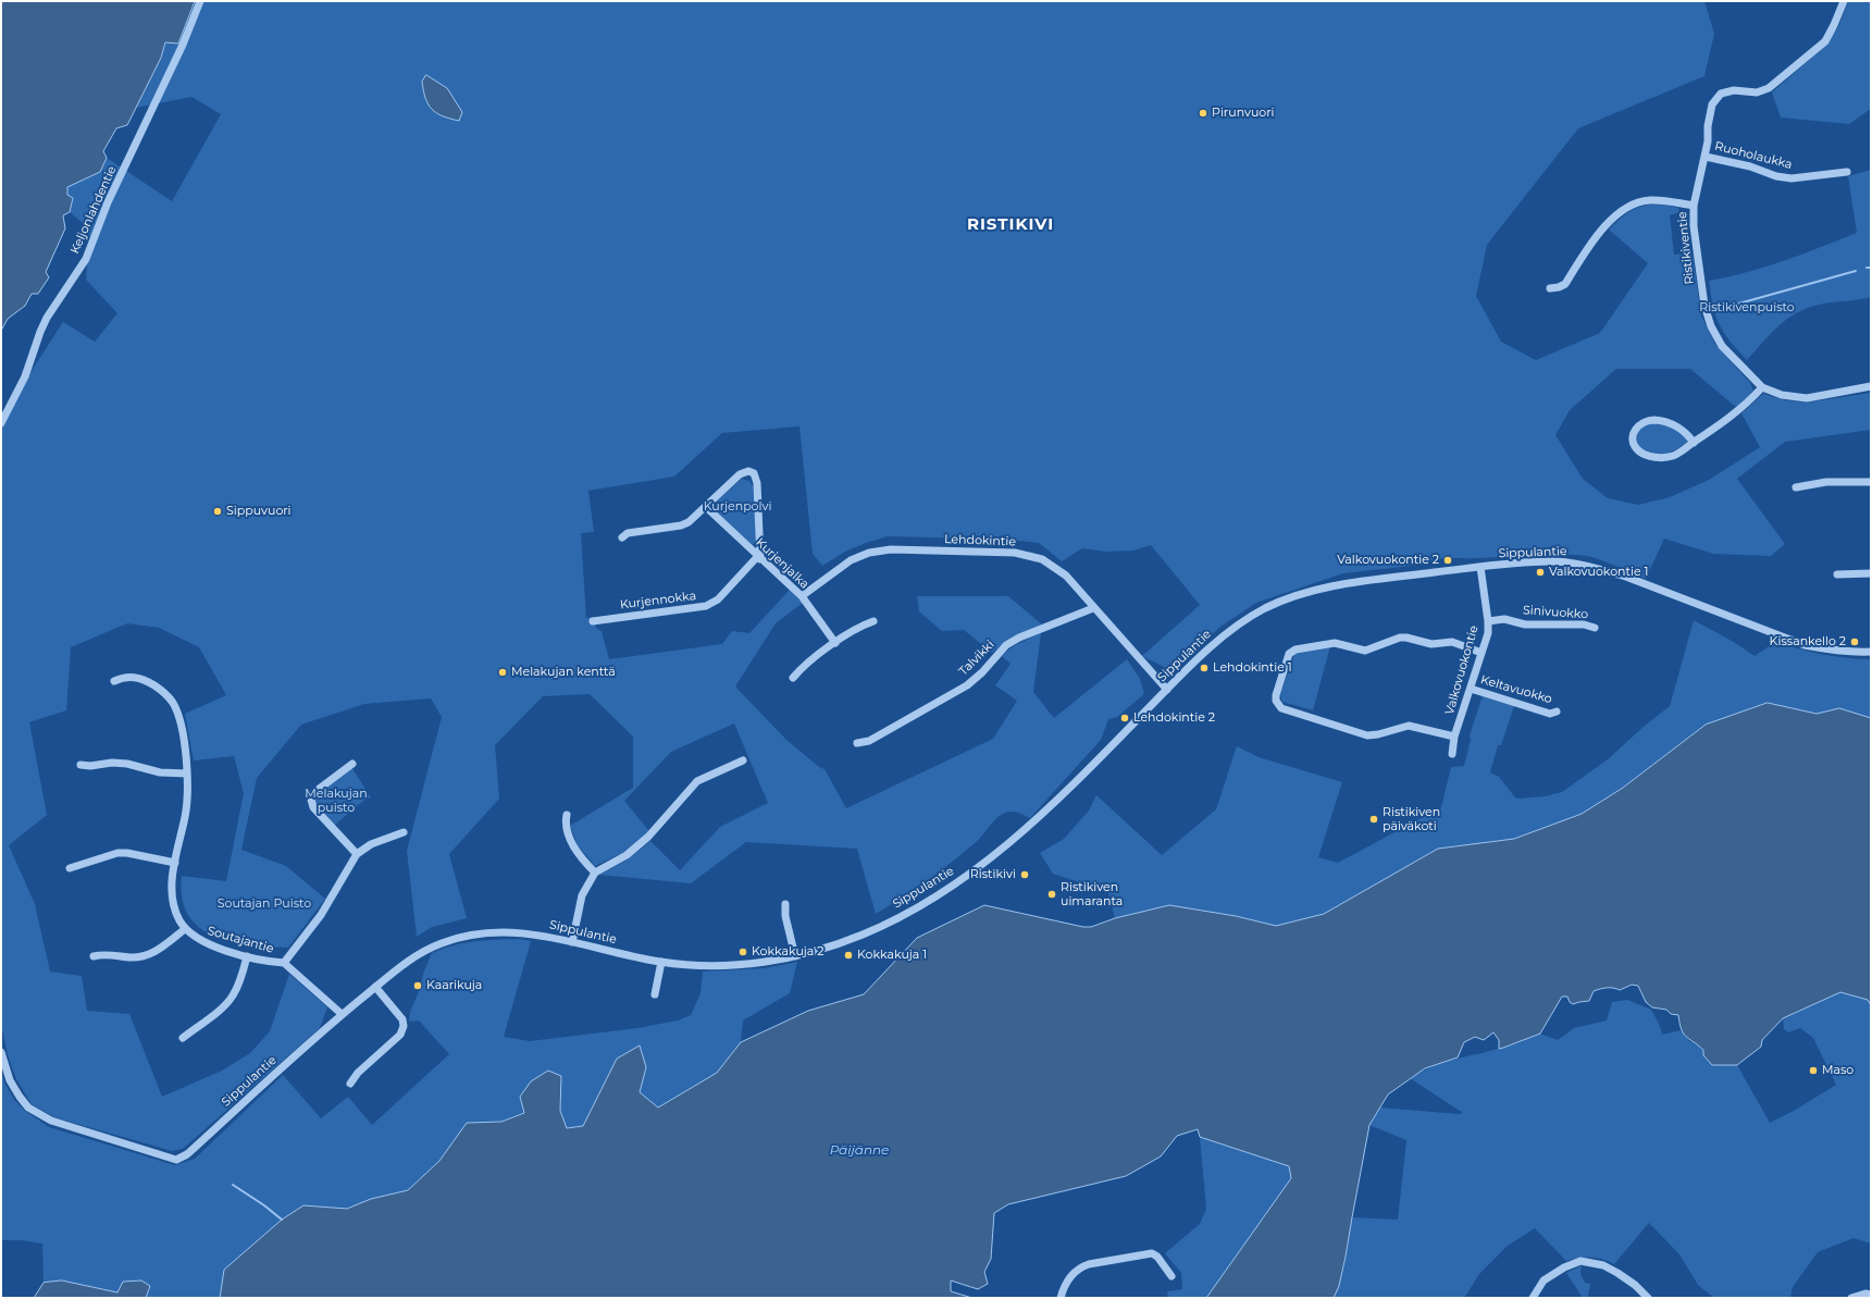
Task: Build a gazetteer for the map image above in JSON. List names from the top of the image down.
{
  "streets": {
    "street": [
      "Ruoholaukka",
      "Keljonlahdentie",
      "Ristikiventie",
      "Lehdokintie",
      "Sippulantie",
      "Kurjenjalka",
      "Kurjennokka",
      "Sinivuokko",
      "Talvikki",
      "Valkovuokontie",
      "Keltavuokko",
      "Soutajantie"
    ]
  },
  "crossings": [
    ["Ruoholaukka", "Ristikiventie"],
    ["Lehdokintie", "Sippulantie"],
    ["Lehdokintie", "Kurjenjalka"],
    ["Lehdokintie", "Talvikki"],
    ["Sippulantie", "Valkovuokontie"],
    ["Sippulantie", "Soutajantie"],
    ["Kurjenjalka", "Kurjennokka"],
    ["Sinivuokko", "Valkovuokontie"],
    ["Valkovuokontie", "Keltavuokko"]
  ],
  "districts": ["RISTIKIVI"],
  "water": ["Päijänne"],
  "parks": [
    "Ristikivenpuisto",
    "Kurjenpolvi",
    "Melakujan puisto",
    "Soutajan Puisto"
  ],
  "places": [
    "Pirunvuori",
    "Sippuvuori",
    "Valkovuokontie 2",
    "Valkovuokontie 1",
    "Kissankello 2",
    "Lehdokintie 1",
    "Melakujan kenttä",
    "Lehdokintie 2",
    "Ristikiven päiväkoti",
    "Ristikivi",
    "Ristikiven uimaranta",
    "Kokkakuja 2",
    "Kokkakuja 1",
    "Kaarikuja",
    "Maso"
  ]
}
